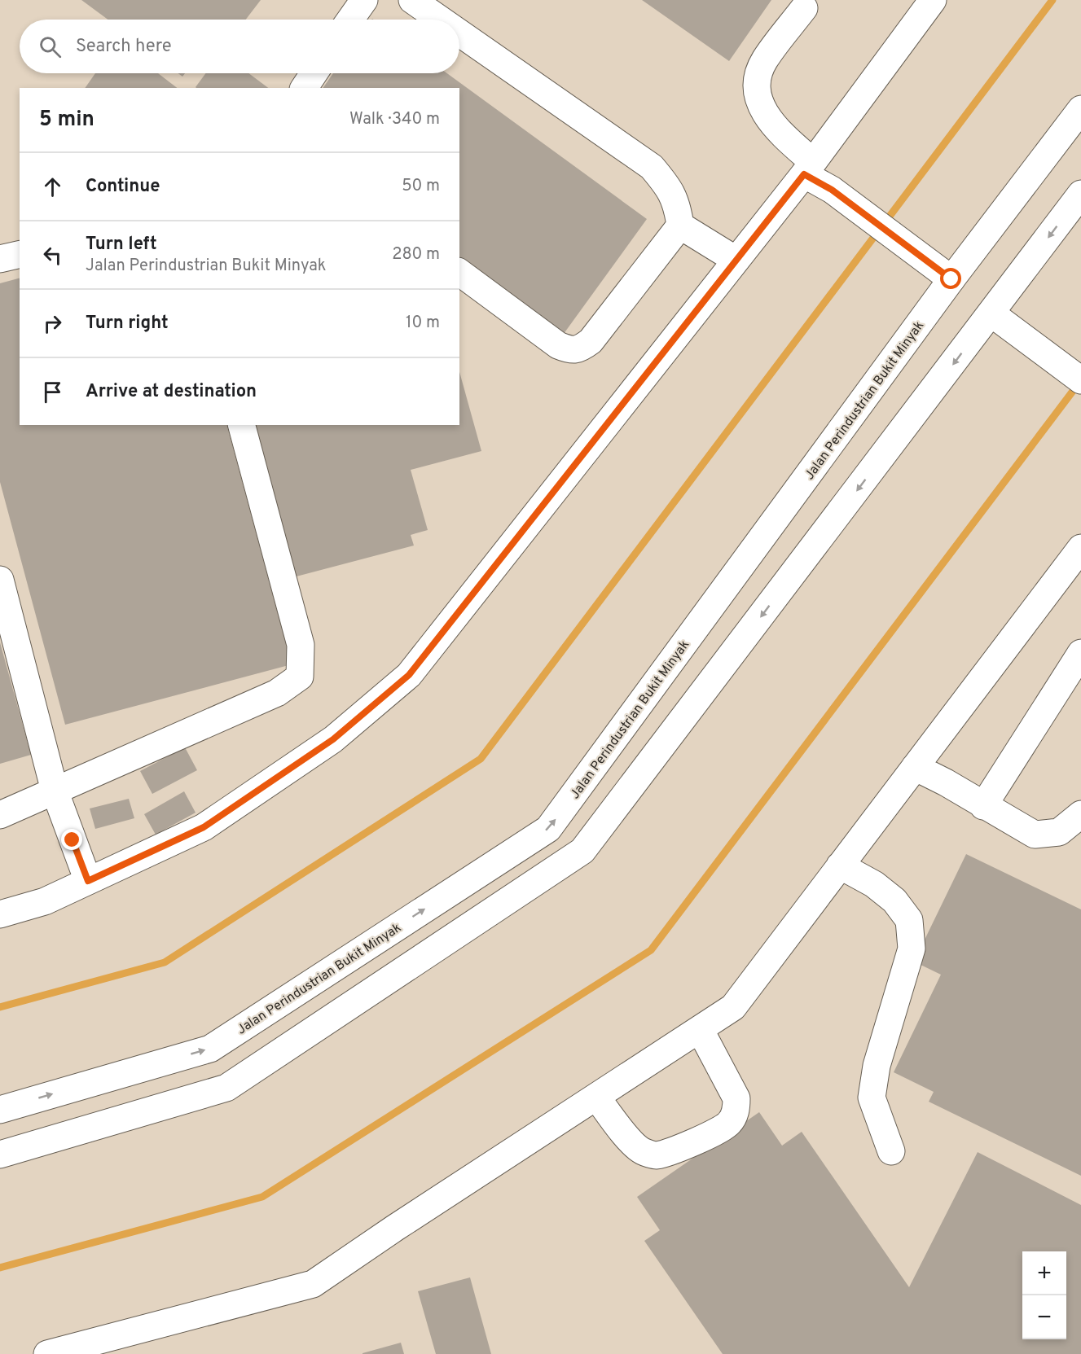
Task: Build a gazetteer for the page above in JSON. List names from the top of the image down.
{
  "streets": {
    "main road": ["Jalan Perindustrian Bukit Minyak"]
  },
  "page": {
    "search": "Search here",
    "heading": ["5 min", "Walk · 340 m"],
    "list": [
      ["Continue", "50 m"],
      ["Turn left", "Jalan Perindustrian Bukit Minyak", "280 m"],
      ["Turn right", "10 m"],
      "Arrive at destination"
    ],
    "map_buttons": ["+", "−"]
  }
}
